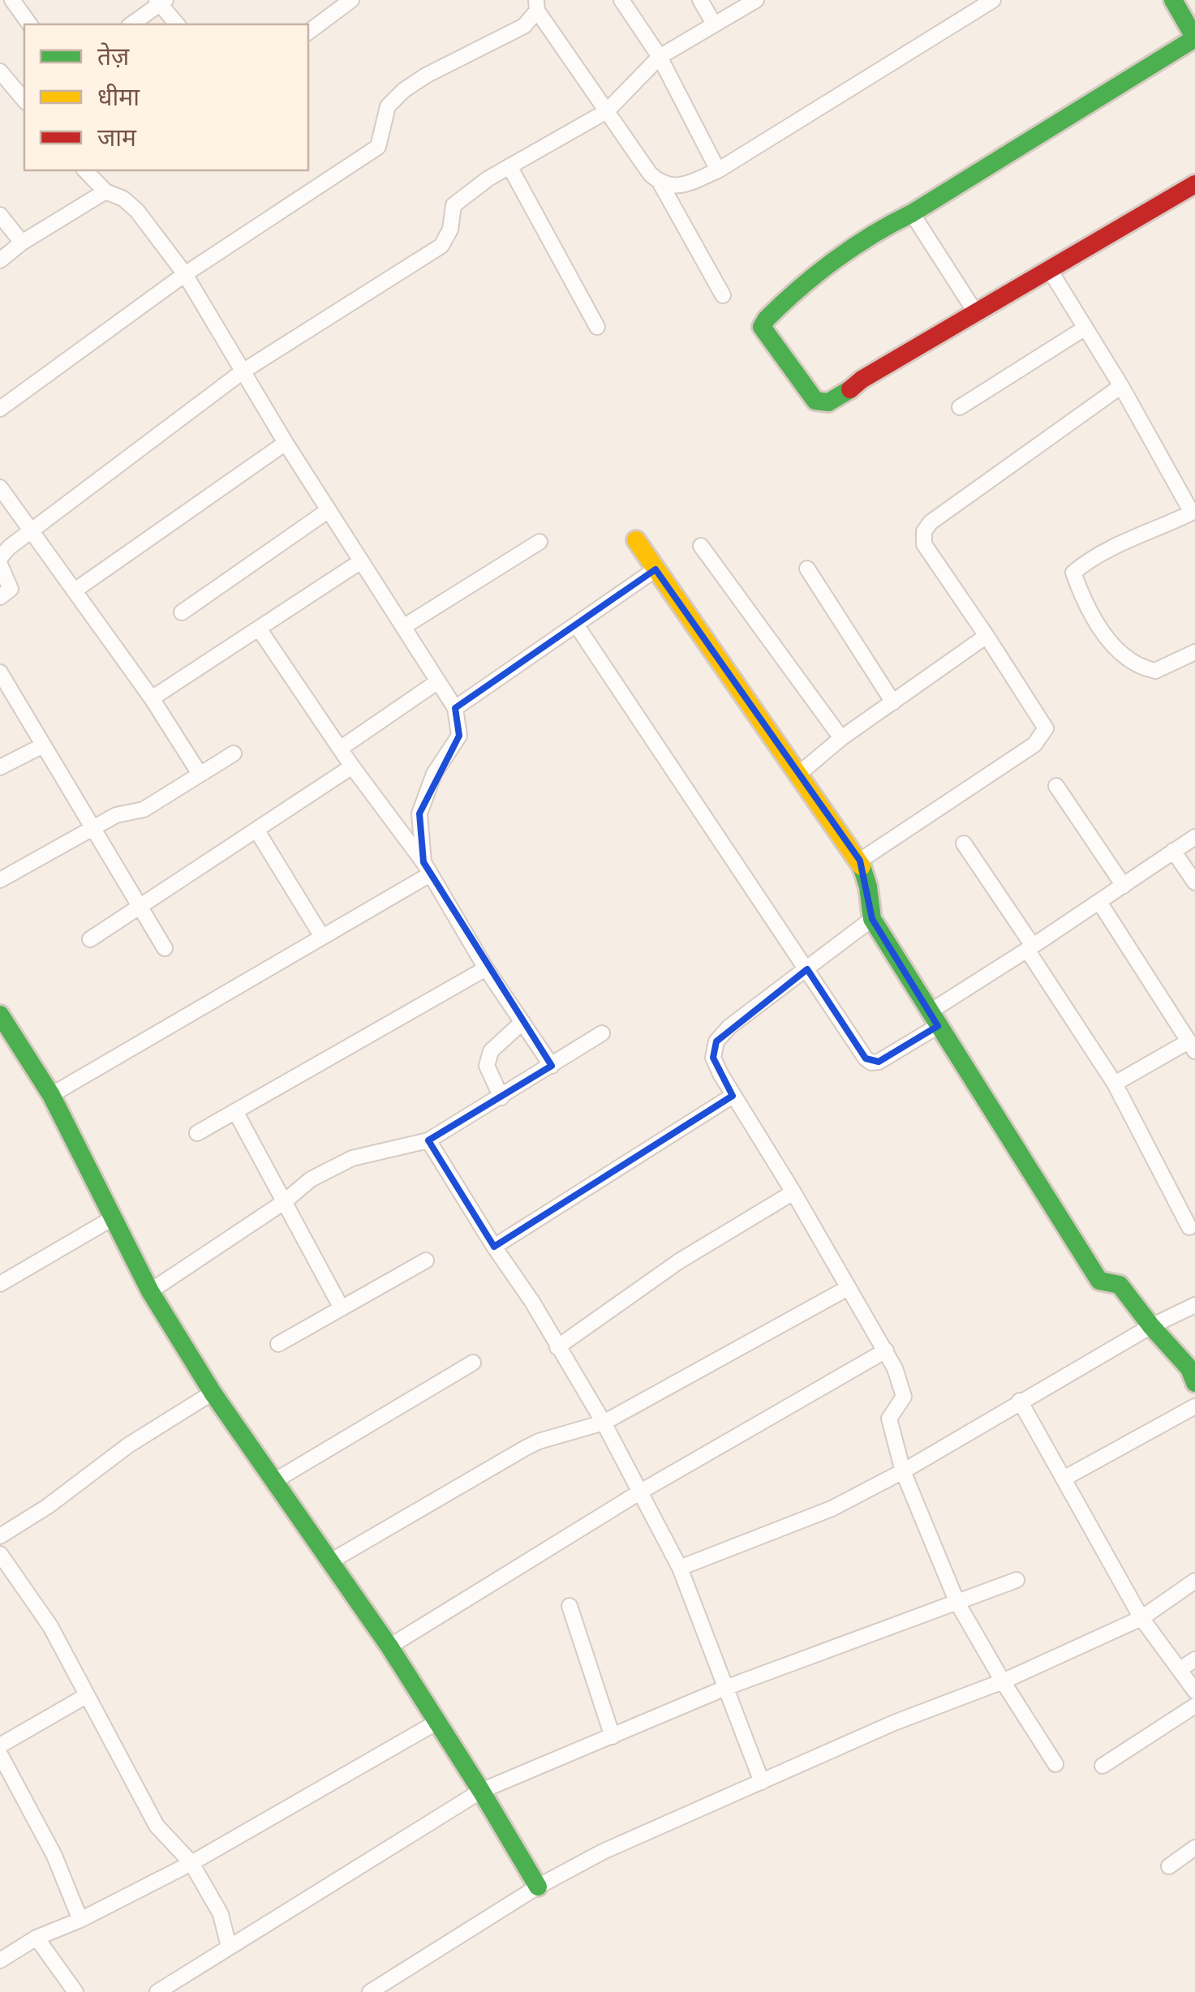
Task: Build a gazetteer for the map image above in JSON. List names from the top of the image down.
{
  "legend": ["तेज़", "धीमा", "जाम"]
}
